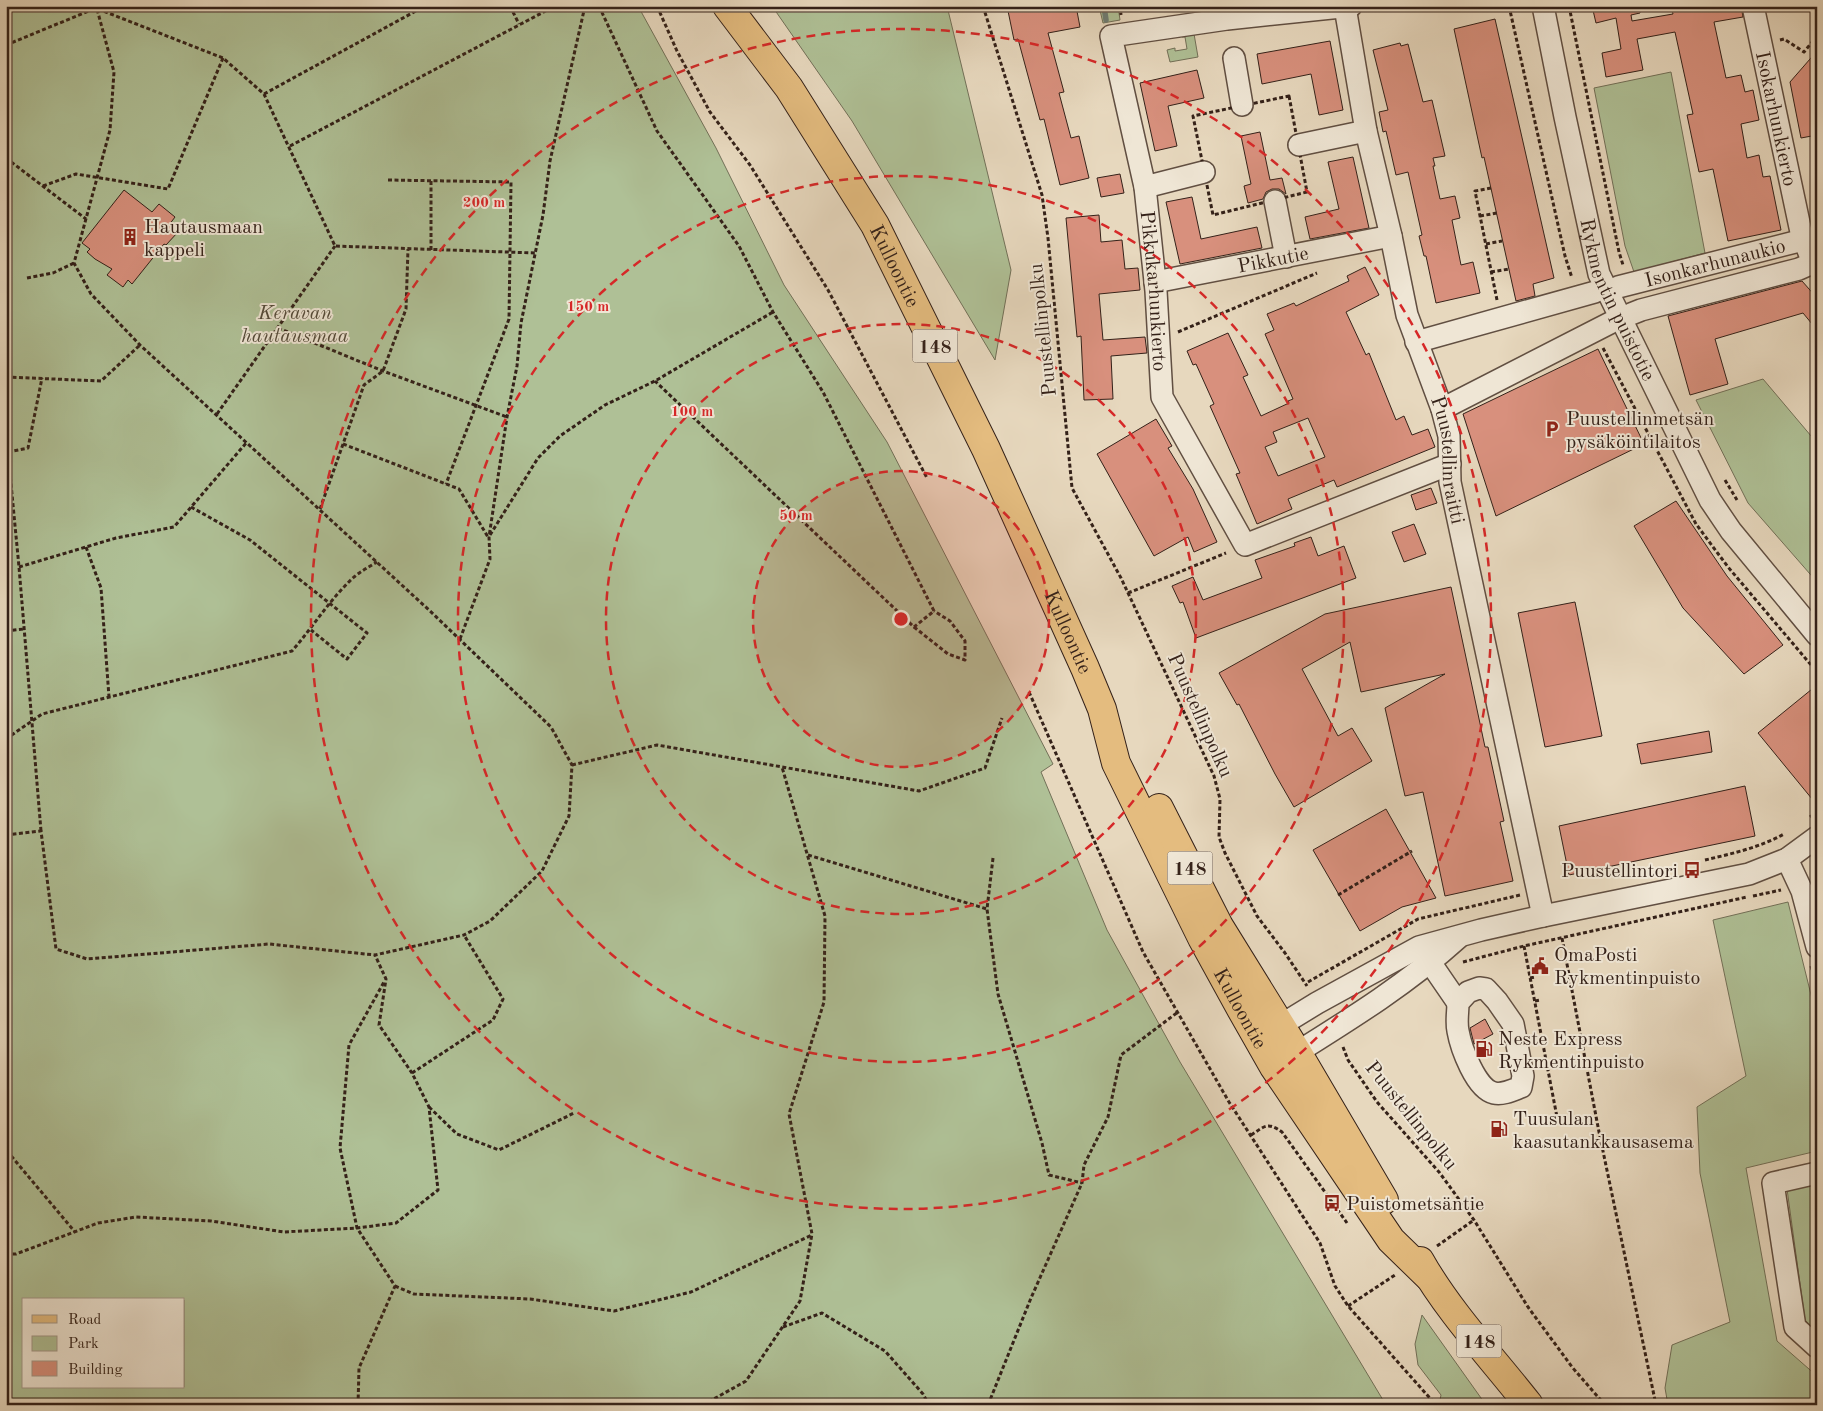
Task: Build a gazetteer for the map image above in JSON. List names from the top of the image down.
{
  "streets": {
    "main road": ["Kulloontie", "148"],
    "street": [
      "Isokarhunkierto",
      "Pikkutie",
      "Isonkarhunaukio",
      "Pikkukarhunkierto",
      "Rykmentin puistotie",
      "Puustellinraitti"
    ],
    "path": ["Puustellinpolku"]
  },
  "crossings": [
    ["Isokarhunkierto", "Isonkarhunaukio"],
    ["Pikkutie", "Pikkukarhunkierto"],
    ["Pikkutie", "Puustellinraitti"],
    ["Pikkukarhunkierto", "Puustellinraitti"]
  ],
  "parks": ["Keravan hautausmaa"],
  "places": {
    "building": ["Hautausmaan kappeli"],
    "parking": ["Puustellinmetsän pysäköintilaitos"],
    "bus stop": ["Puustellintori", "Puistometsäntie"],
    "public building": ["OmaPosti Rykmentinpuisto"],
    "fuel station": ["Neste Express Rykmentinpuisto", "Tuusulan kaasutankkausasema"]
  },
  "legend": ["Road", "Park", "Building"],
  "rings": [
    "200 m",
    "150 m",
    "100 m",
    "50 m"
  ]
}
